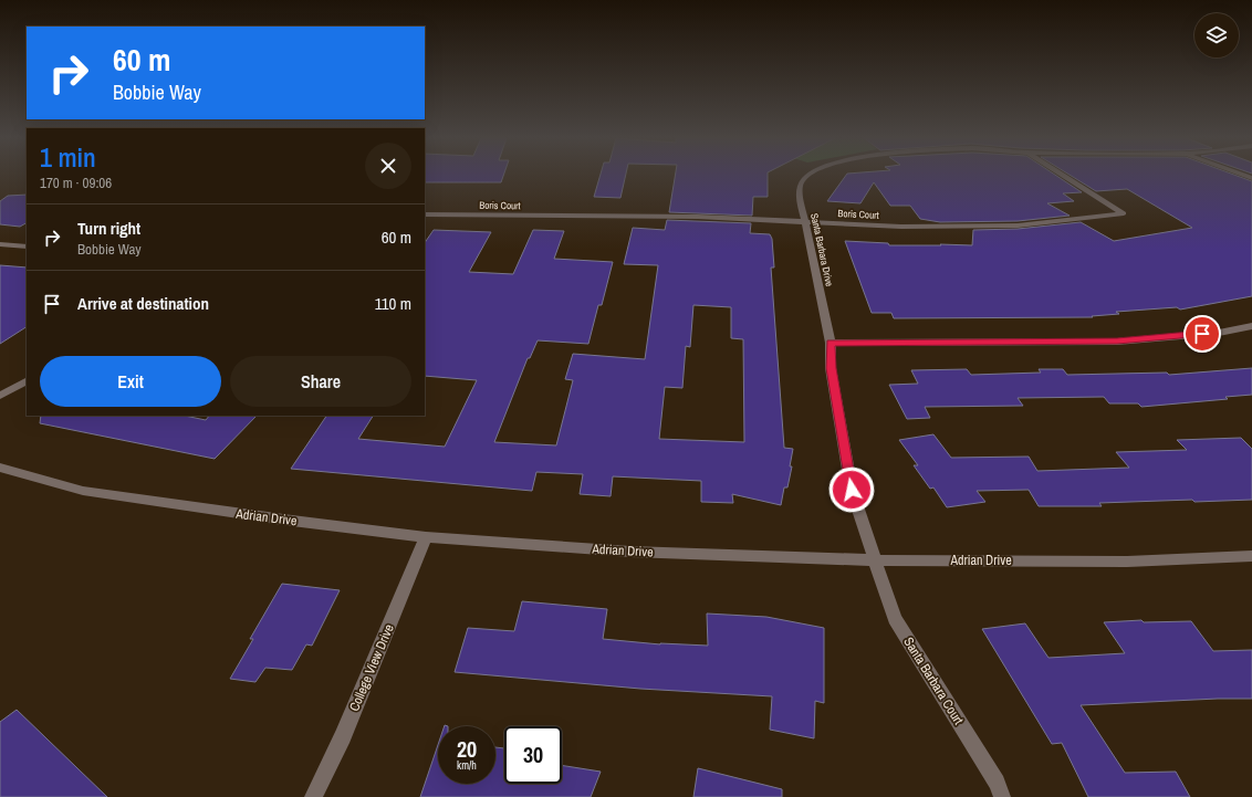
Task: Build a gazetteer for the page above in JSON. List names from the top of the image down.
{
  "streets": {
    "street": [
      "Boris Court",
      "Santa Barbara Drive",
      "Adrian Drive",
      "College View Drive",
      "Santa Barbara Court"
    ]
  },
  "crossings": [
    ["Boris Court", "Santa Barbara Drive"],
    ["Santa Barbara Drive", "Adrian Drive"],
    ["Santa Barbara Drive", "Santa Barbara Court"],
    ["Adrian Drive", "College View Drive"],
    ["Adrian Drive", "Santa Barbara Court"]
  ],
  "page": {
    "turn": ["60 m", "Bobbie Way"],
    "heading": ["1 min", "170 m · 09:06"],
    "list": [
      {
        "name": "Turn right",
        "note": "Bobbie Way",
        "value": "60 m"
      },
      {
        "name": "Arrive at destination",
        "value": "110 m"
      }
    ],
    "buttons": ["Exit", "Share"],
    "speed": "20 km/h",
    "limit": "30"
  }
}
